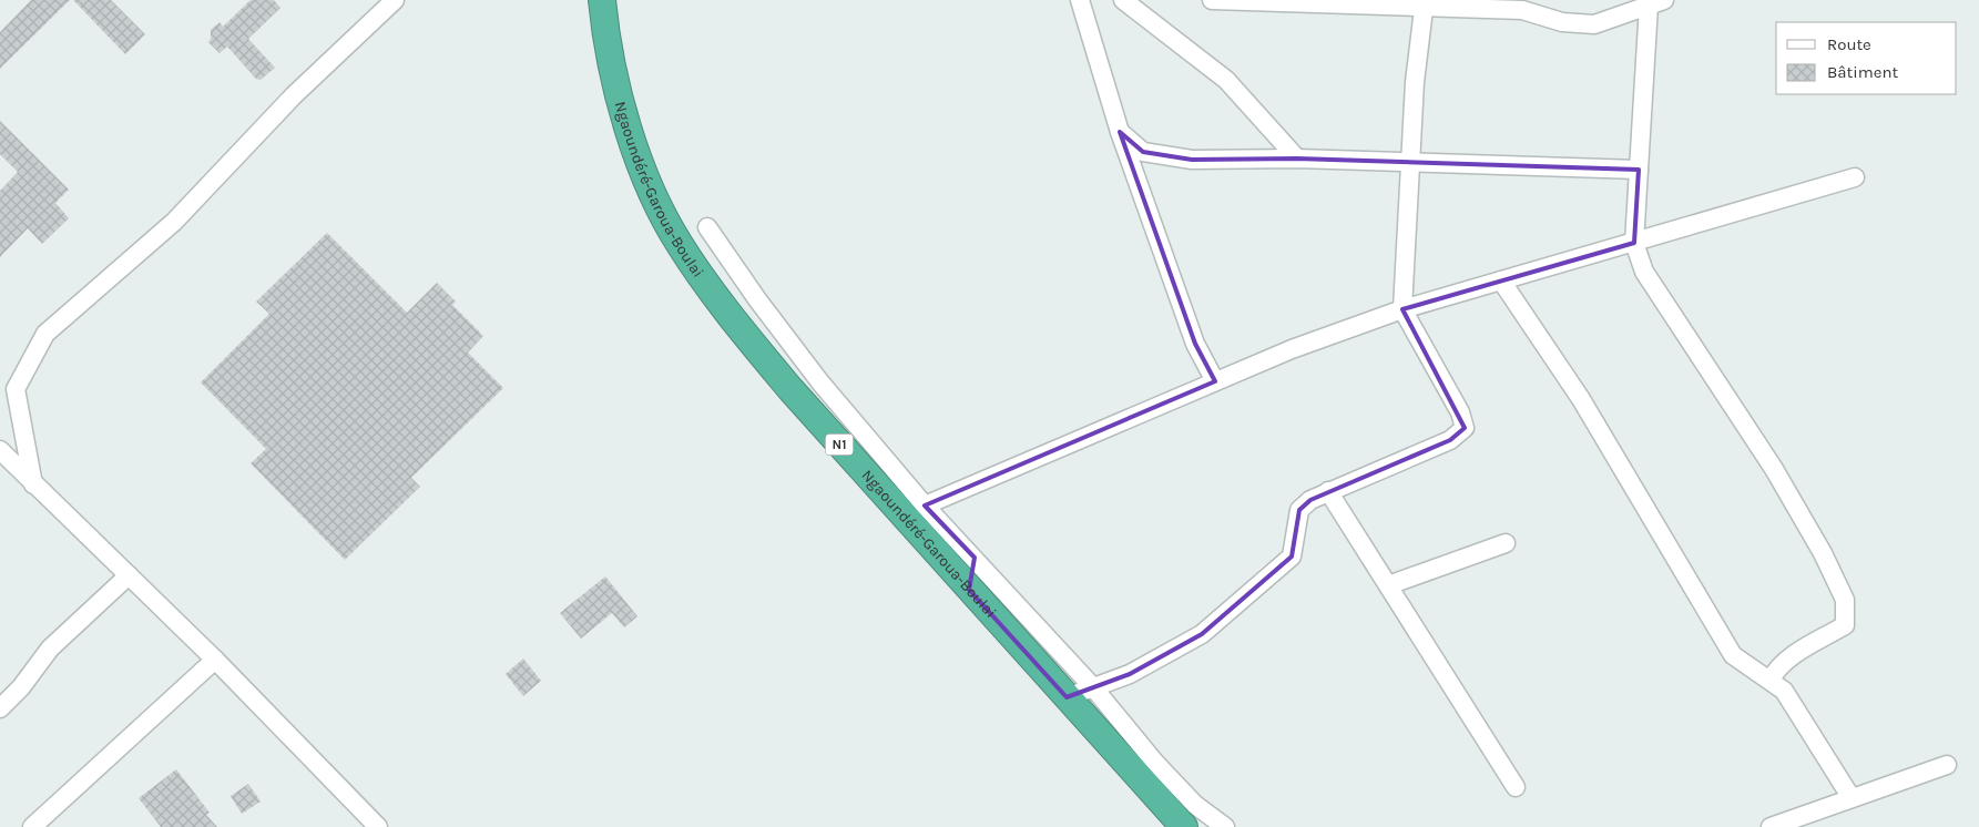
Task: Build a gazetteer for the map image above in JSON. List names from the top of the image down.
{
  "streets": {
    "highway": ["Ngaoundéré-Garoua-Boulai", "N1"]
  },
  "legend": ["Route", "Bâtiment"]
}
